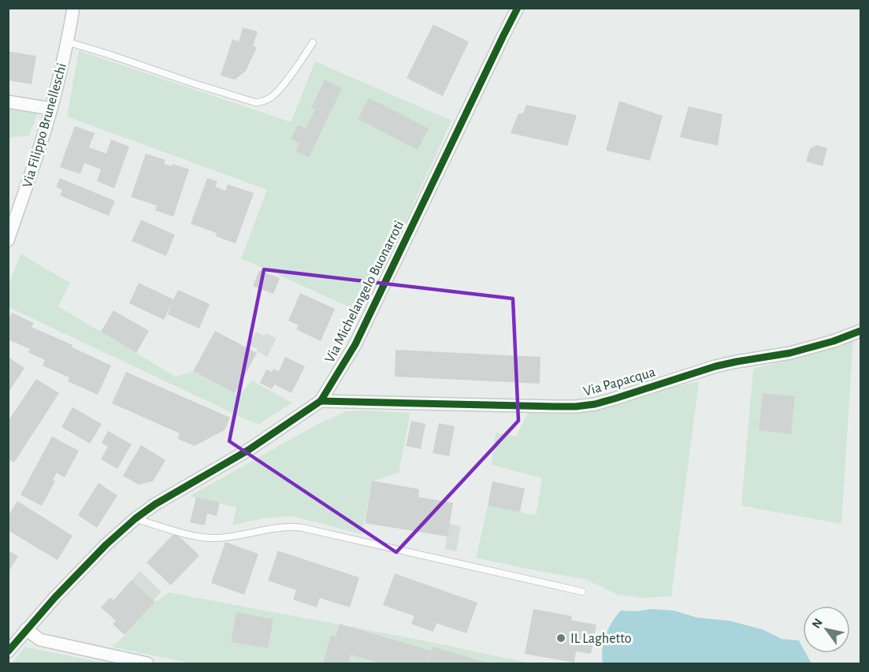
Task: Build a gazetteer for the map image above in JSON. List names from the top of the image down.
{
  "streets": {
    "street": ["Via Filippo Brunelleschi", "Via Michelangelo Buonarroti", "Via Papacqua"]
  },
  "crossings": [
    ["Via Michelangelo Buonarroti", "Via Papacqua"]
  ],
  "places": ["IL Laghetto"],
  "north": "top left"
}
